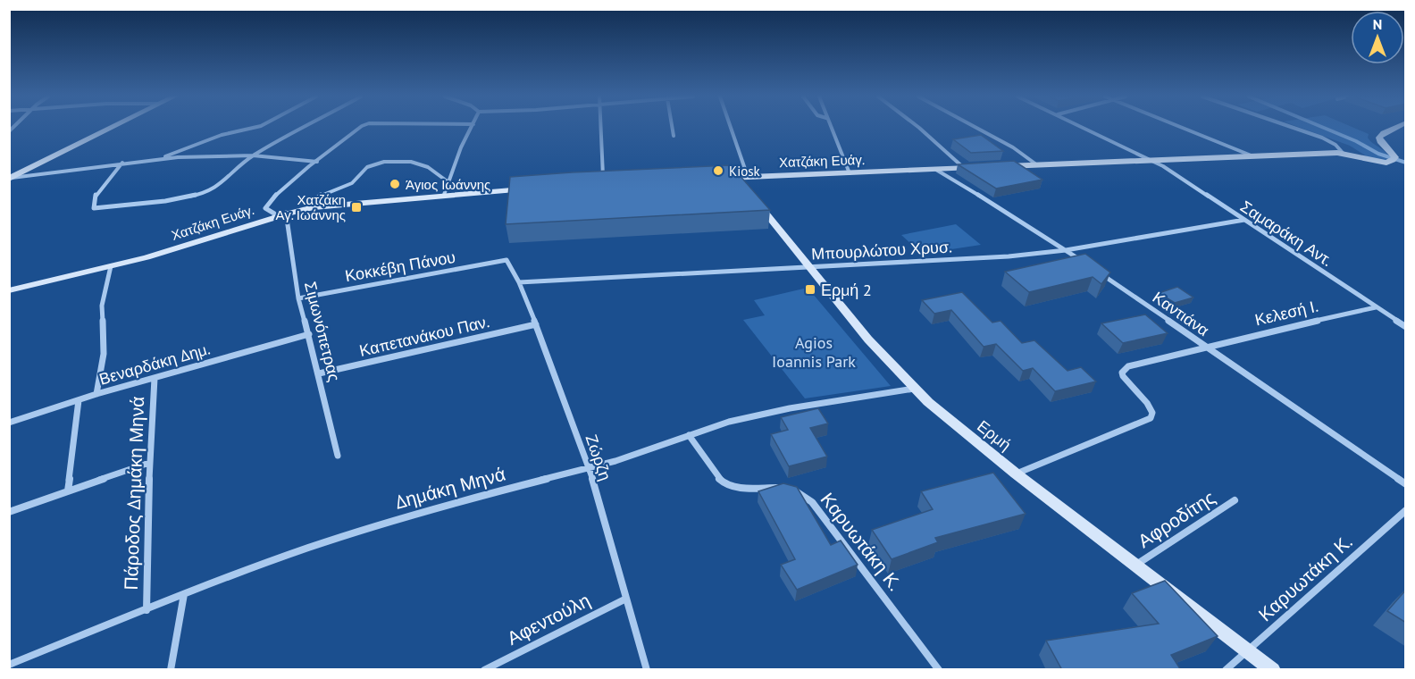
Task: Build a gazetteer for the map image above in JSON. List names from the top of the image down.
{
  "streets": {
    "street": [
      "Χατζάκη Ευάγ.",
      "Σαμαράκη Αντ.",
      "Μπουρλώτου Χρυσ.",
      "Κοκκέβη Πάνου",
      "Κελεσή Ι.",
      "Καντιάνα",
      "Σιμωνόπετρας",
      "Καπετανάκου Παν.",
      "Βεναρδάκη Δημ.",
      "Ερμή",
      "Ζώρζη",
      "Δημάκη Μηνά",
      "Πάροδος Δημάκη Μηνά",
      "Αφροδίτης",
      "Καρυωτάκη Κ.",
      "Αφεντούλη"
    ]
  },
  "crossings": [
    ["Χατζάκη Ευάγ.", "Σιμωνόπετρας"],
    ["Χατζάκη Ευάγ.", "Ερμή"],
    ["Σαμαράκη Αντ.", "Μπουρλώτου Χρυσ."],
    ["Σαμαράκη Αντ.", "Κελεσή Ι."],
    ["Μπουρλώτου Χρυσ.", "Ερμή"],
    ["Μπουρλώτου Χρυσ.", "Ζώρζη"],
    ["Κοκκέβη Πάνου", "Σιμωνόπετρας"],
    ["Κοκκέβη Πάνου", "Ζώρζη"],
    ["Κελεσή Ι.", "Καντιάνα"],
    ["Κελεσή Ι.", "Ερμή"],
    ["Σιμωνόπετρας", "Καπετανάκου Παν."],
    ["Σιμωνόπετρας", "Βεναρδάκη Δημ."],
    ["Καπετανάκου Παν.", "Ζώρζη"],
    ["Βεναρδάκη Δημ.", "Πάροδος Δημάκη Μηνά"],
    ["Ερμή", "Δημάκη Μηνά"],
    ["Ερμή", "Αφροδίτης"],
    ["Ερμή", "Καρυωτάκη Κ."],
    ["Ζώρζη", "Δημάκη Μηνά"],
    ["Ζώρζη", "Αφεντούλη"],
    ["Δημάκη Μηνά", "Πάροδος Δημάκη Μηνά"],
    ["Δημάκη Μηνά", "Καρυωτάκη Κ."]
  ],
  "parks": ["Agios Ioannis Park"],
  "places": {
    "other": ["Kiosk", "Άγιος Ιωάννης"],
    "transit": ["Χατζάκη Αγ. Ιωάννης", "Ερμή 2"]
  },
  "north": "top"
}
